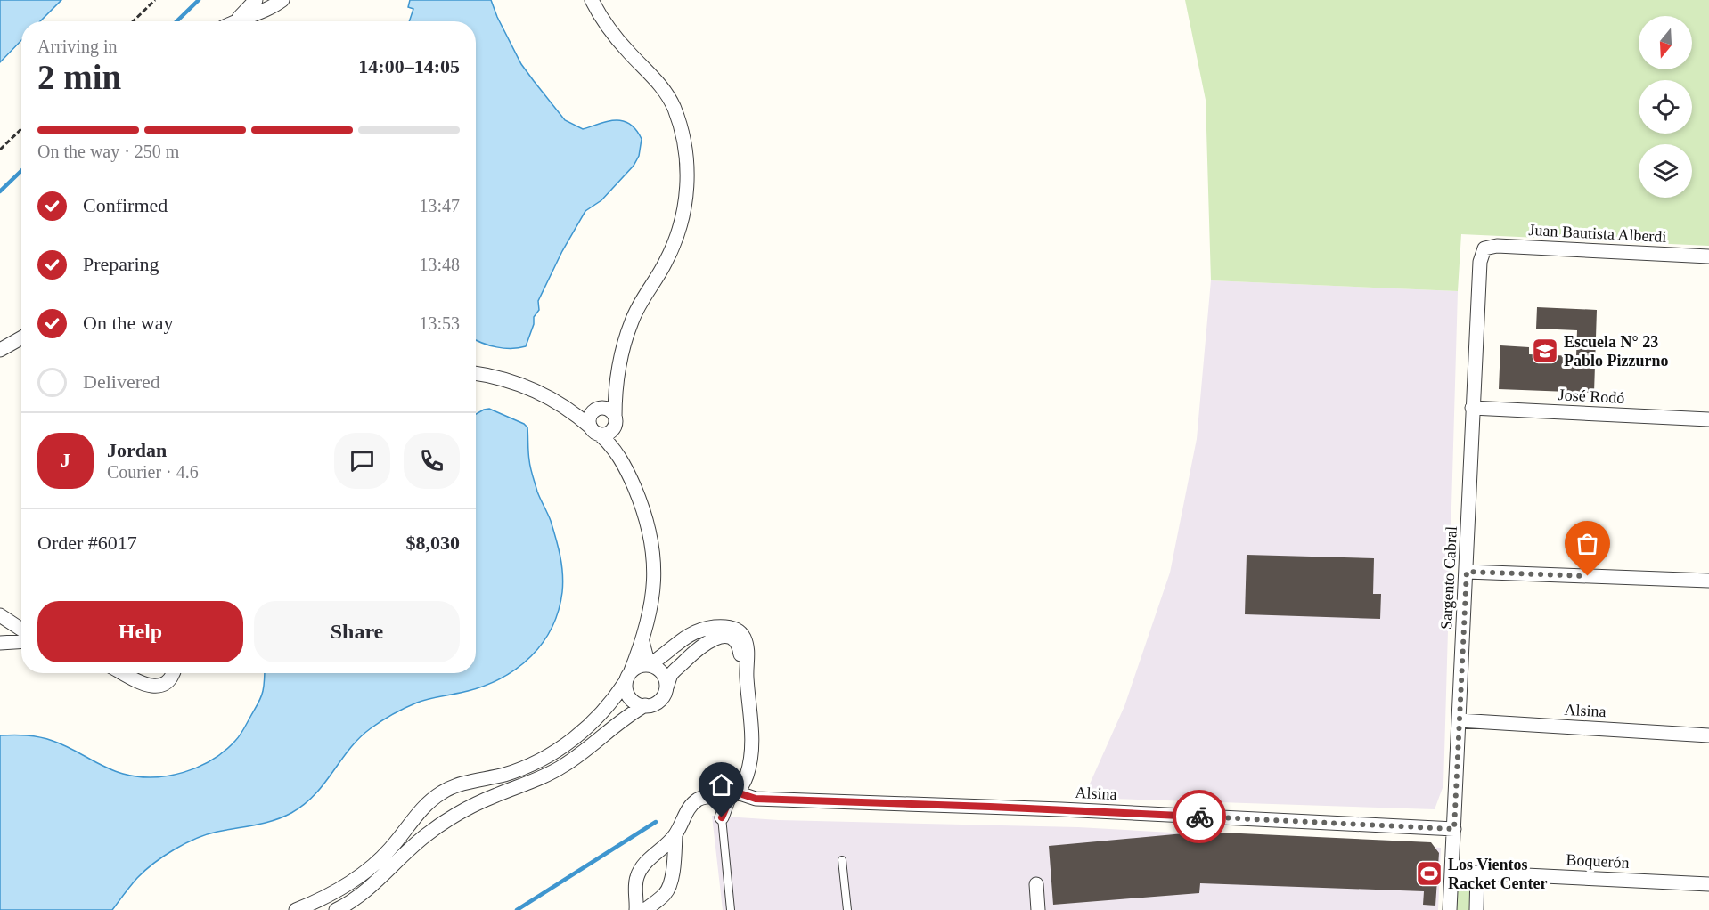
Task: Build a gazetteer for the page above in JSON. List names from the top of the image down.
{
  "streets": {
    "street": [
      "Juan Bautista Alberdi",
      "José Rodó",
      "Sargento Cabral",
      "Alsina",
      "Boquerón"
    ]
  },
  "crossings": [
    ["Juan Bautista Alberdi", "Sargento Cabral"],
    ["José Rodó", "Sargento Cabral"],
    ["Sargento Cabral", "Alsina"],
    ["Sargento Cabral", "Boquerón"]
  ],
  "places": {
    "school or university": ["Escuela N° 23 Pablo Pizzurno"],
    "sports": ["Los Vientos Racket Center"]
  },
  "north": "bottom",
  "page": {
    "heading": ["2 min", "Arriving in", "14:00–14:05"],
    "panel": [
      "Jordan",
      "Courier · 4.6",
      "Order #6017",
      "$8,030"
    ],
    "bar": "On the way · 250 m",
    "list": [
      ["Confirmed", "13:47"],
      ["Preparing", "13:48"],
      ["On the way", "13:53"],
      "Delivered"
    ],
    "round": "J",
    "buttons": ["Help", "Share"]
  }
}
